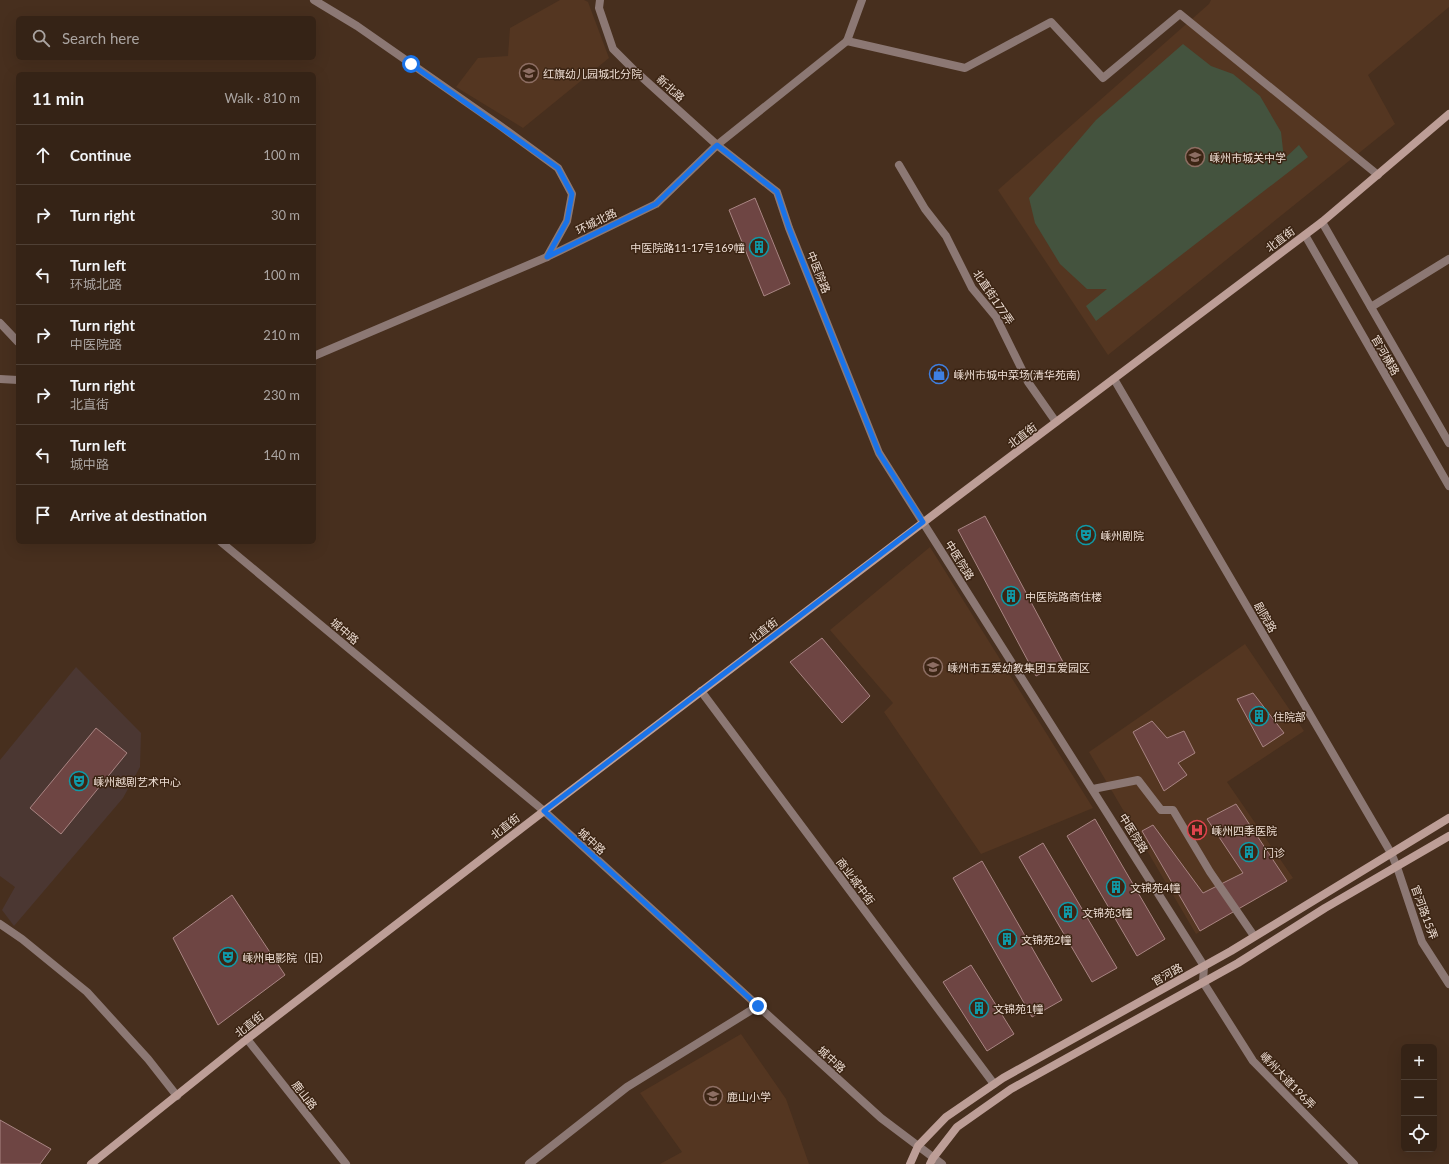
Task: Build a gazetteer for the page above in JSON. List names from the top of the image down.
{
  "streets": {
    "main road": ["北直街", "官河路"],
    "street": [
      "新北路",
      "环城北路",
      "中医院路",
      "北直街177弄",
      "官河横路",
      "剧院路",
      "城中路",
      "商业城中街",
      "官河路15弄",
      "嵊州大道196弄",
      "鹿山路"
    ]
  },
  "crossings": [
    ["新北路", "环城北路"],
    ["新北路", "中医院路"],
    ["环城北路", "中医院路"],
    ["北直街", "中医院路"],
    ["北直街", "北直街177弄"],
    ["北直街", "官河横路"],
    ["北直街", "剧院路"],
    ["北直街", "城中路"],
    ["北直街", "商业城中街"],
    ["北直街", "鹿山路"],
    ["中医院路", "官河路"],
    ["剧院路", "官河路15弄"],
    ["剧院路", "官河路"],
    ["城中路", "官河路"],
    ["商业城中街", "官河路"]
  ],
  "places": {
    "school or university": [
      "红旗幼儿园城北分院",
      "嵊州市城关中学",
      "嵊州市五爱幼教集团五爱园区",
      "鹿山小学"
    ],
    "building": [
      "中医院路11-17号169幢",
      "中医院路商住楼",
      "住院部",
      "门诊",
      "文锦苑4幢",
      "文锦苑3幢",
      "文锦苑2幢",
      "文锦苑1幢"
    ],
    "shop": ["嵊州市城中菜场(清华苑南)"],
    "theatre": ["嵊州剧院", "嵊州越剧艺术中心", "嵊州电影院（旧）"],
    "hospital": ["嵊州四季医院"]
  },
  "page": {
    "search": "Search here",
    "heading": ["11 min", "Walk · 810 m"],
    "list": [
      ["Continue", "100 m"],
      ["Turn right", "30 m"],
      ["Turn left", "环城北路", "100 m"],
      ["Turn right", "中医院路", "210 m"],
      ["Turn right", "北直街", "230 m"],
      ["Turn left", "城中路", "140 m"],
      "Arrive at destination"
    ],
    "map_buttons": ["+", "−"]
  }
}
